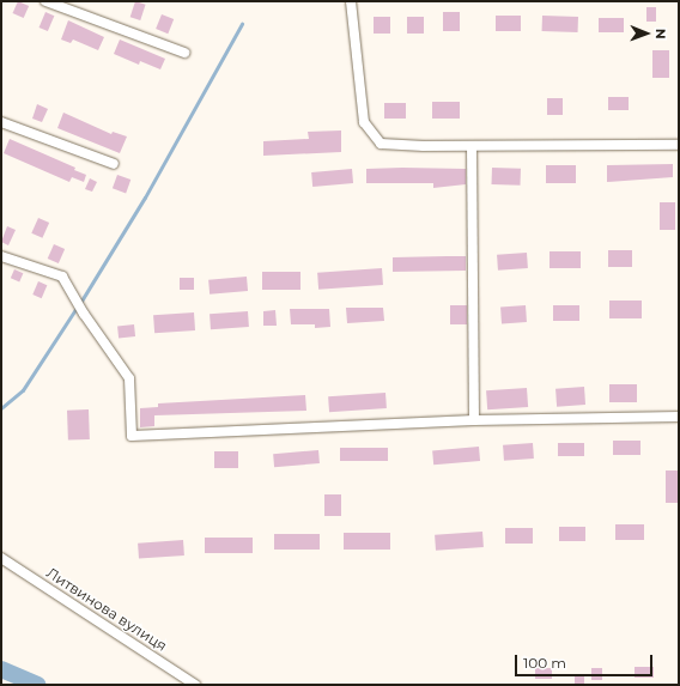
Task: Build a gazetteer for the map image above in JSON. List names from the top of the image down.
{
  "streets": {
    "street": ["Литвинова вулиця"]
  },
  "scale_bar": "100 m",
  "north": "right"
}
